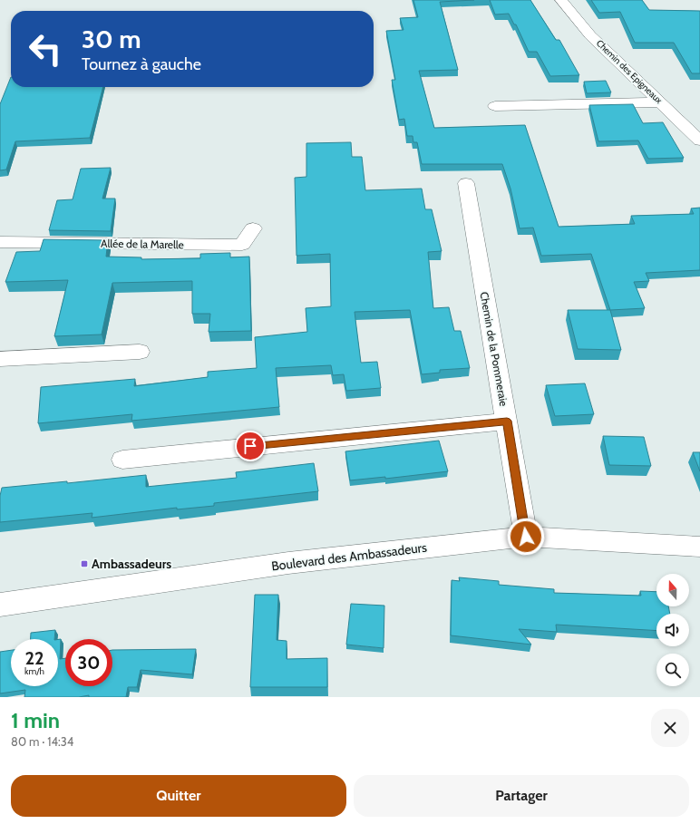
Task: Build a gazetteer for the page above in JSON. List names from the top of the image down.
{
  "streets": {
    "street": [
      "Chemin des Epigneaux",
      "Allée de la Marelle",
      "Chemin de la Pommeraie",
      "Boulevard des Ambassadeurs"
    ]
  },
  "crossings": [
    ["Chemin de la Pommeraie", "Boulevard des Ambassadeurs"]
  ],
  "places": {
    "transit": ["Ambassadeurs"]
  },
  "north": "top",
  "page": {
    "turn": ["30 m", "Tournez à gauche"],
    "speed": "22 km/h",
    "limit": "30",
    "heading": ["1 min", "80 m · 14:34"],
    "buttons": ["Quitter", "Partager"]
  }
}
